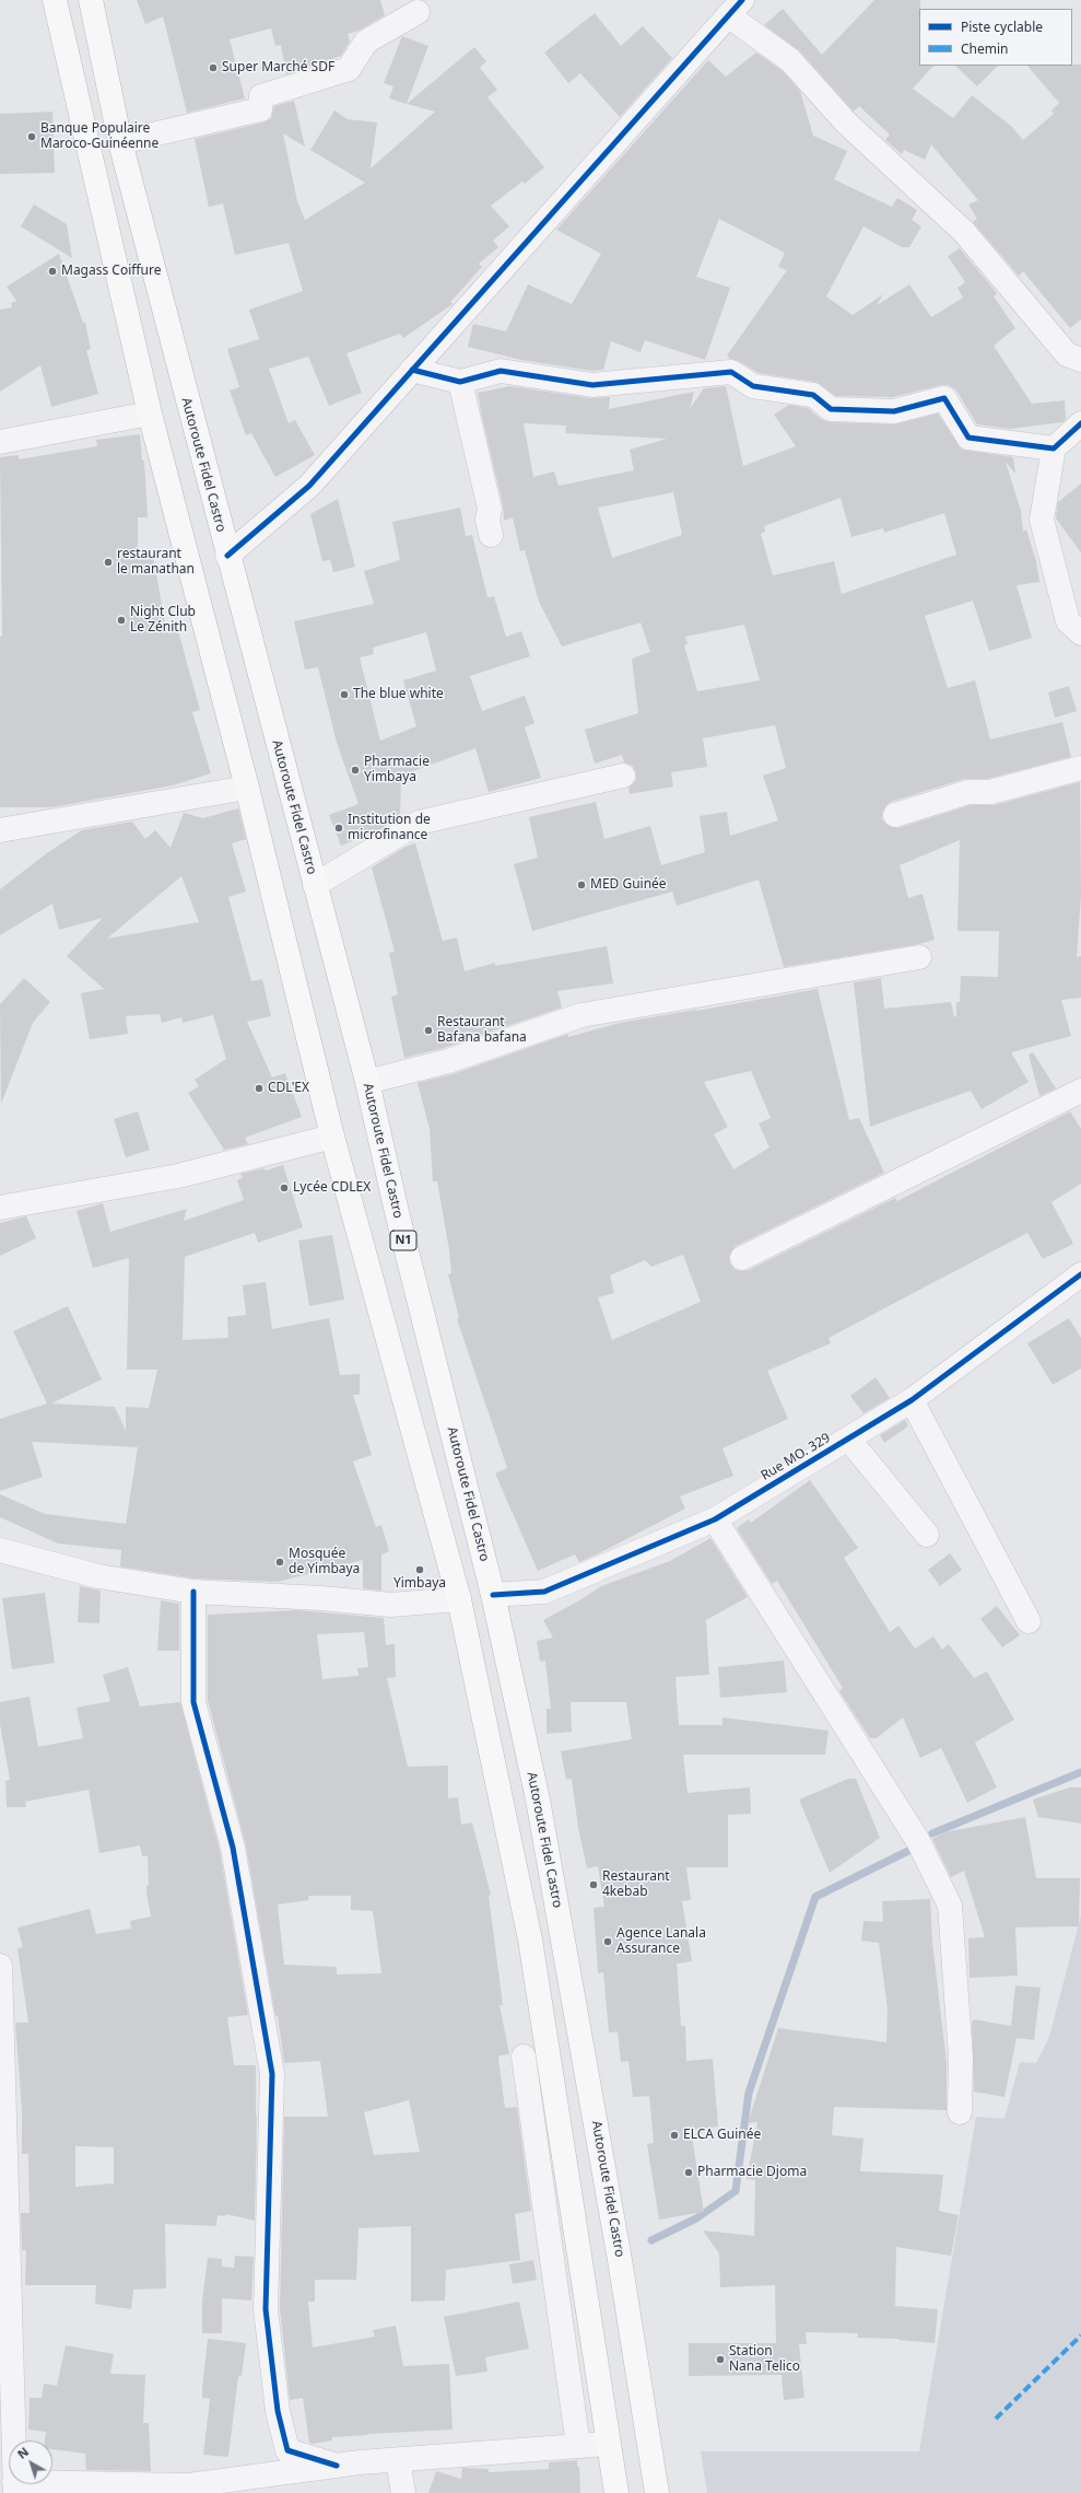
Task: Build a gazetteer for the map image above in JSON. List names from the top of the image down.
{
  "streets": {
    "highway": ["Autoroute Fidel Castro", "N1"],
    "street": ["Rue MO. 329"]
  },
  "crossings": [
    ["Autoroute Fidel Castro", "Rue MO. 329"]
  ],
  "places": [
    "Super Marché SDF",
    "Banque Populaire Maroco-Guinéenne",
    "Magass Coiffure",
    "restaurant le manathan",
    "Night Club Le Zénith",
    "The blue white",
    "Pharmacie Yimbaya",
    "Institution de microfinance",
    "MED Guinée",
    "Restaurant Bafana bafana",
    "CDL'EX",
    "Lycée CDLEX",
    "Mosquée de Yimbaya",
    "Yimbaya",
    "Restaurant 4kebab",
    "Agence Lanala Assurance",
    "ELCA Guinée",
    "Pharmacie Djoma",
    "Station Nana Telico"
  ],
  "legend": ["Piste cyclable", "Chemin"],
  "north": "top left"
}
